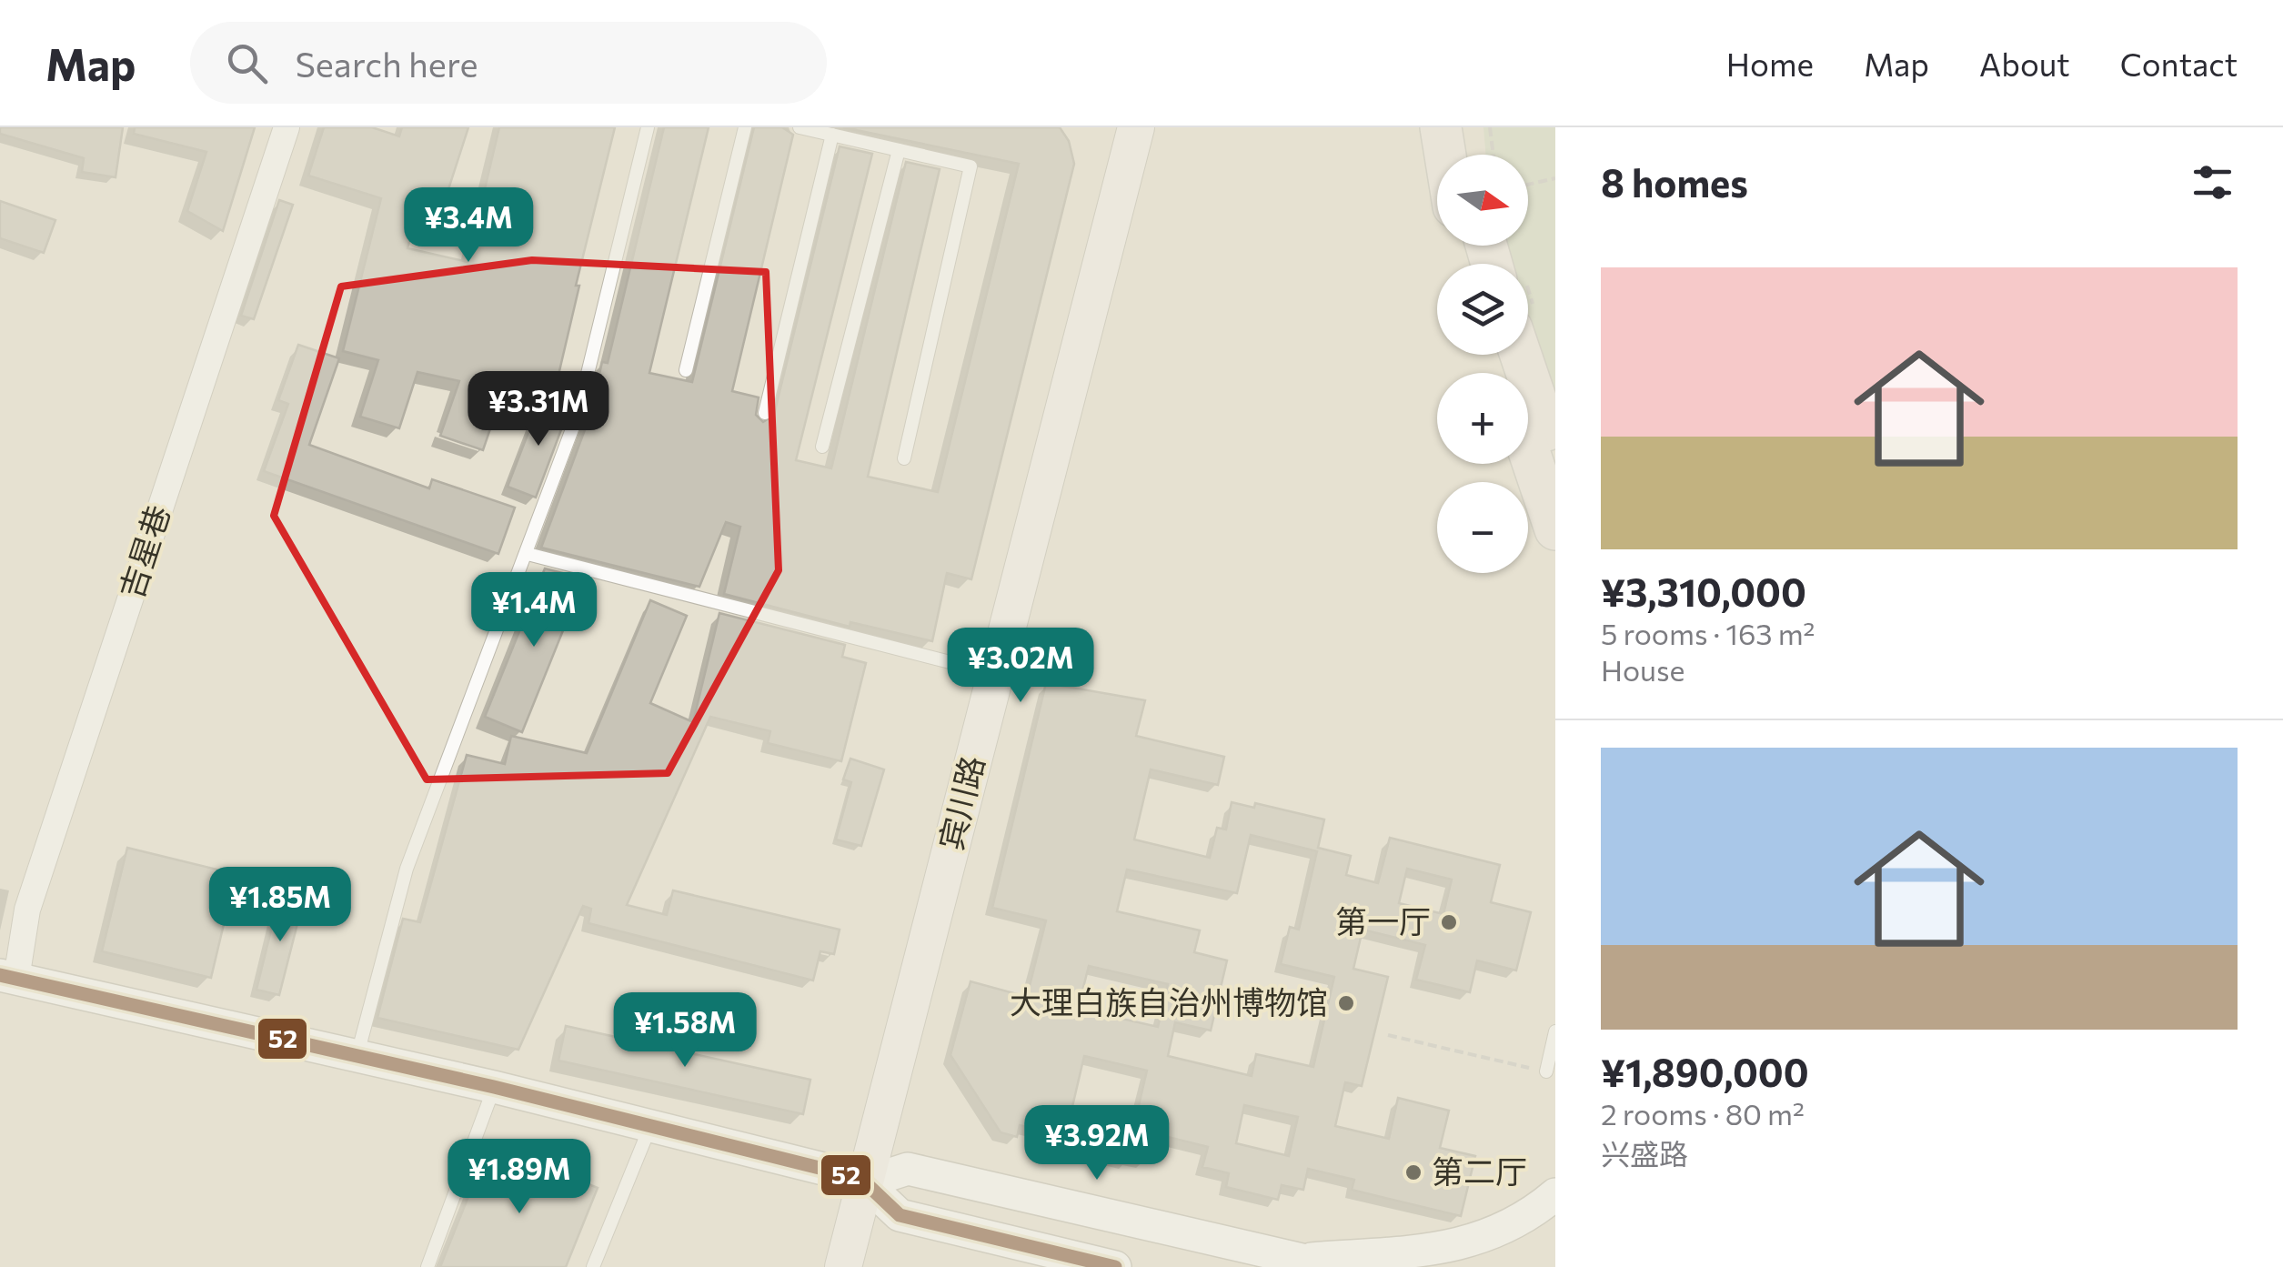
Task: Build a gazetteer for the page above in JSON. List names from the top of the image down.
{
  "streets": {
    "main road": ["宾川路"],
    "street": ["吉星巷"]
  },
  "places": ["第一厅", "大理白族自治州博物馆", "第二厅"],
  "lines": ["transit line 52"],
  "north": "right",
  "page": {
    "header": "Map",
    "search": "Search here",
    "nav": [
      "Home",
      "Map",
      "About",
      "Contact"
    ],
    "heading": "8 homes",
    "map_buttons": ["+", "−"],
    "price": [
      "¥3.4M",
      "¥3.31M",
      "¥1.4M",
      "¥3.02M",
      "¥1.85M",
      "¥1.58M",
      "¥3.92M",
      "¥1.89M"
    ],
    "list": [
      {
        "name": "¥3,310,000",
        "note": "5 rooms · 163 m² · House"
      },
      {
        "name": "¥1,890,000",
        "note": "2 rooms · 80 m² · 兴盛路"
      }
    ]
  }
}
